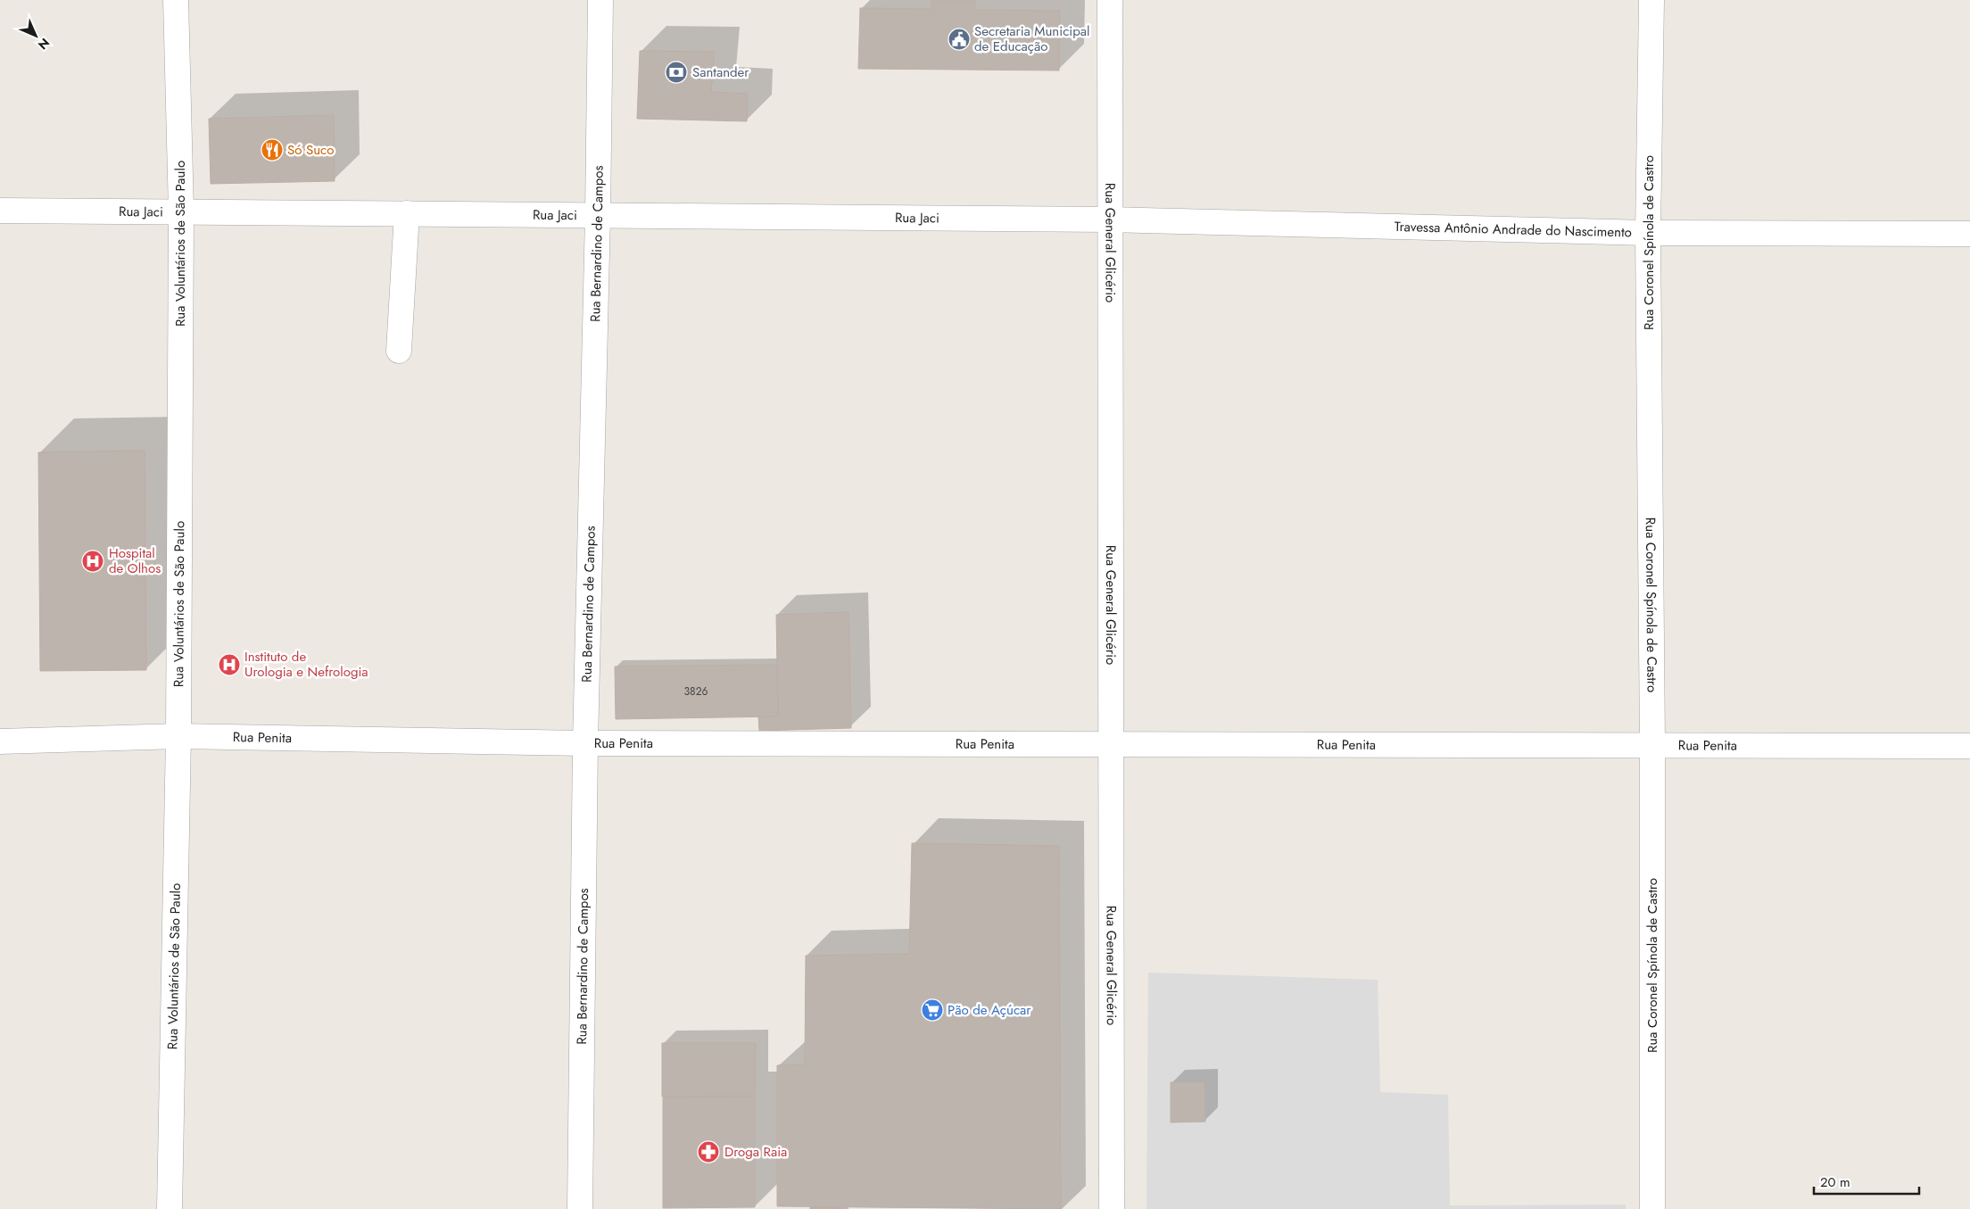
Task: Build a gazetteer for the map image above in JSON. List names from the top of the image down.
{
  "streets": {
    "street": [
      "Rua Jaci",
      "Travessa Antônio Andrade do Nascimento",
      "Rua Coronel Spínola de Castro",
      "Rua Voluntários de São Paulo",
      "Rua Bernardino de Campos",
      "Rua General Glicério",
      "Rua Penita"
    ]
  },
  "crossings": [
    ["Rua Jaci", "Travessa Antônio Andrade do Nascimento"],
    ["Rua Jaci", "Rua Voluntários de São Paulo"],
    ["Rua Jaci", "Rua Bernardino de Campos"],
    ["Rua Jaci", "Rua General Glicério"],
    ["Travessa Antônio Andrade do Nascimento", "Rua Coronel Spínola de Castro"],
    ["Travessa Antônio Andrade do Nascimento", "Rua General Glicério"],
    ["Rua Coronel Spínola de Castro", "Rua Penita"],
    ["Rua Voluntários de São Paulo", "Rua Penita"],
    ["Rua Bernardino de Campos", "Rua Penita"],
    ["Rua General Glicério", "Rua Penita"]
  ],
  "places": {
    "public building": ["Secretaria Municipal de Educação"],
    "bank": ["Santander"],
    "restaurant": ["Só Suco"],
    "hospital": ["Hospital de Olhos", "Instituto de Urologia e Nefrologia"],
    "supermarket": ["Pão de Açúcar"],
    "pharmacy": ["Droga Raia"]
  },
  "house_numbers": ["3826"],
  "scale_bar": "20 m",
  "north": "bottom right"
}
